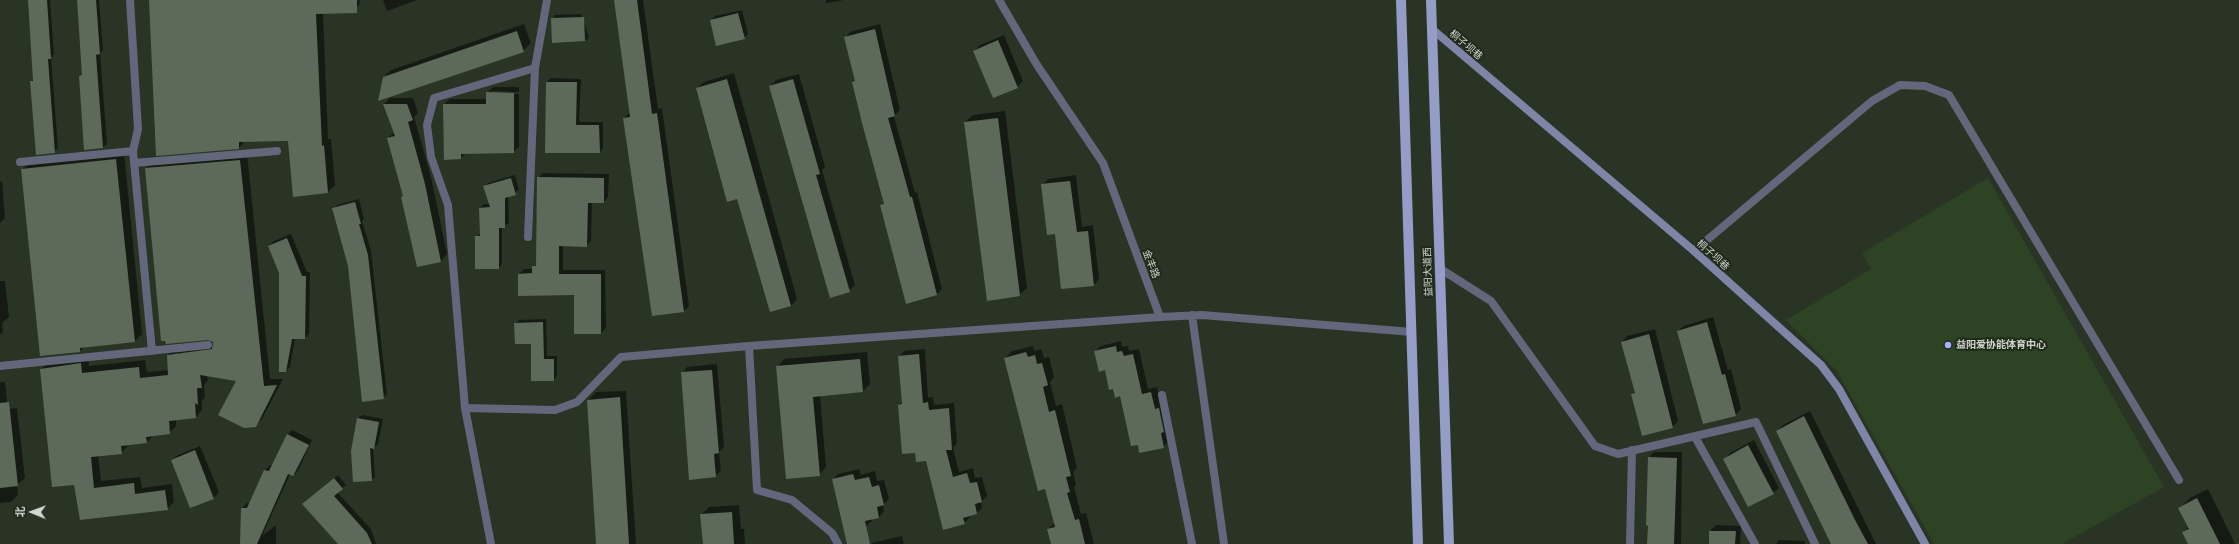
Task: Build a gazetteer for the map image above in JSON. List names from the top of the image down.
{
  "streets": {
    "main road": ["益阳大道西"],
    "street": ["桐子坝巷", "金丰路"]
  },
  "crossings": [
    ["桐子坝巷", "益阳大道西"]
  ],
  "places": ["益阳爱协能体育中心"],
  "north": "left"
}
